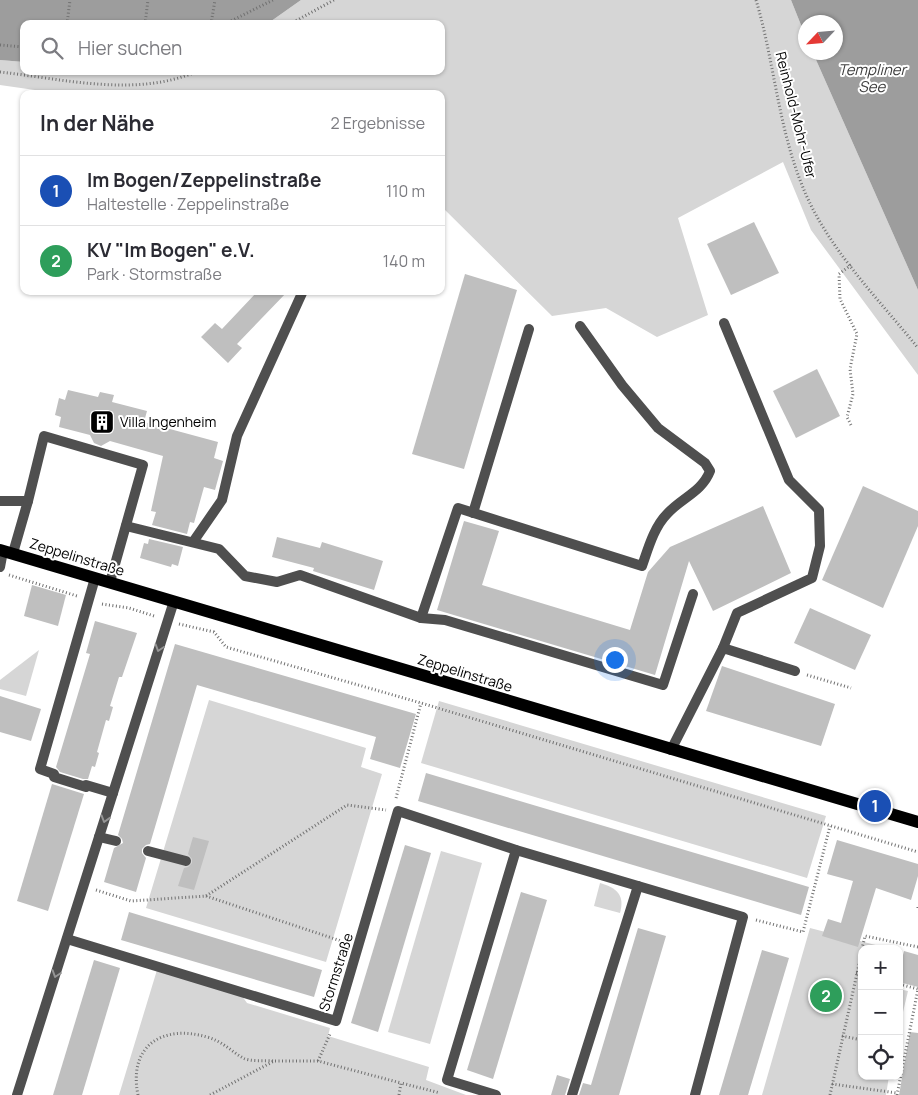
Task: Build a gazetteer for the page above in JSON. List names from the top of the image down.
{
  "streets": {
    "main road": ["Zeppelinstraße"],
    "street": ["Stormstraße"],
    "path": ["Reinhold-Mohr-Ufer"]
  },
  "water": ["Templiner See"],
  "places": {
    "building": ["Villa Ingenheim"]
  },
  "north": "bottom left",
  "page": {
    "search": "Hier suchen",
    "heading": ["In der Nähe", "2 Ergebnisse"],
    "list": [
      {
        "mark": "1",
        "name": "Im Bogen/Zeppelinstraße",
        "note": "Haltestelle · Zeppelinstraße",
        "value": "110 m"
      },
      {
        "mark": "2",
        "name": "KV \"Im Bogen\" e.V.",
        "note": "Park · Stormstraße",
        "value": "140 m"
      }
    ],
    "pins": ["1", "2"],
    "map_buttons": ["+", "−"]
  }
}
